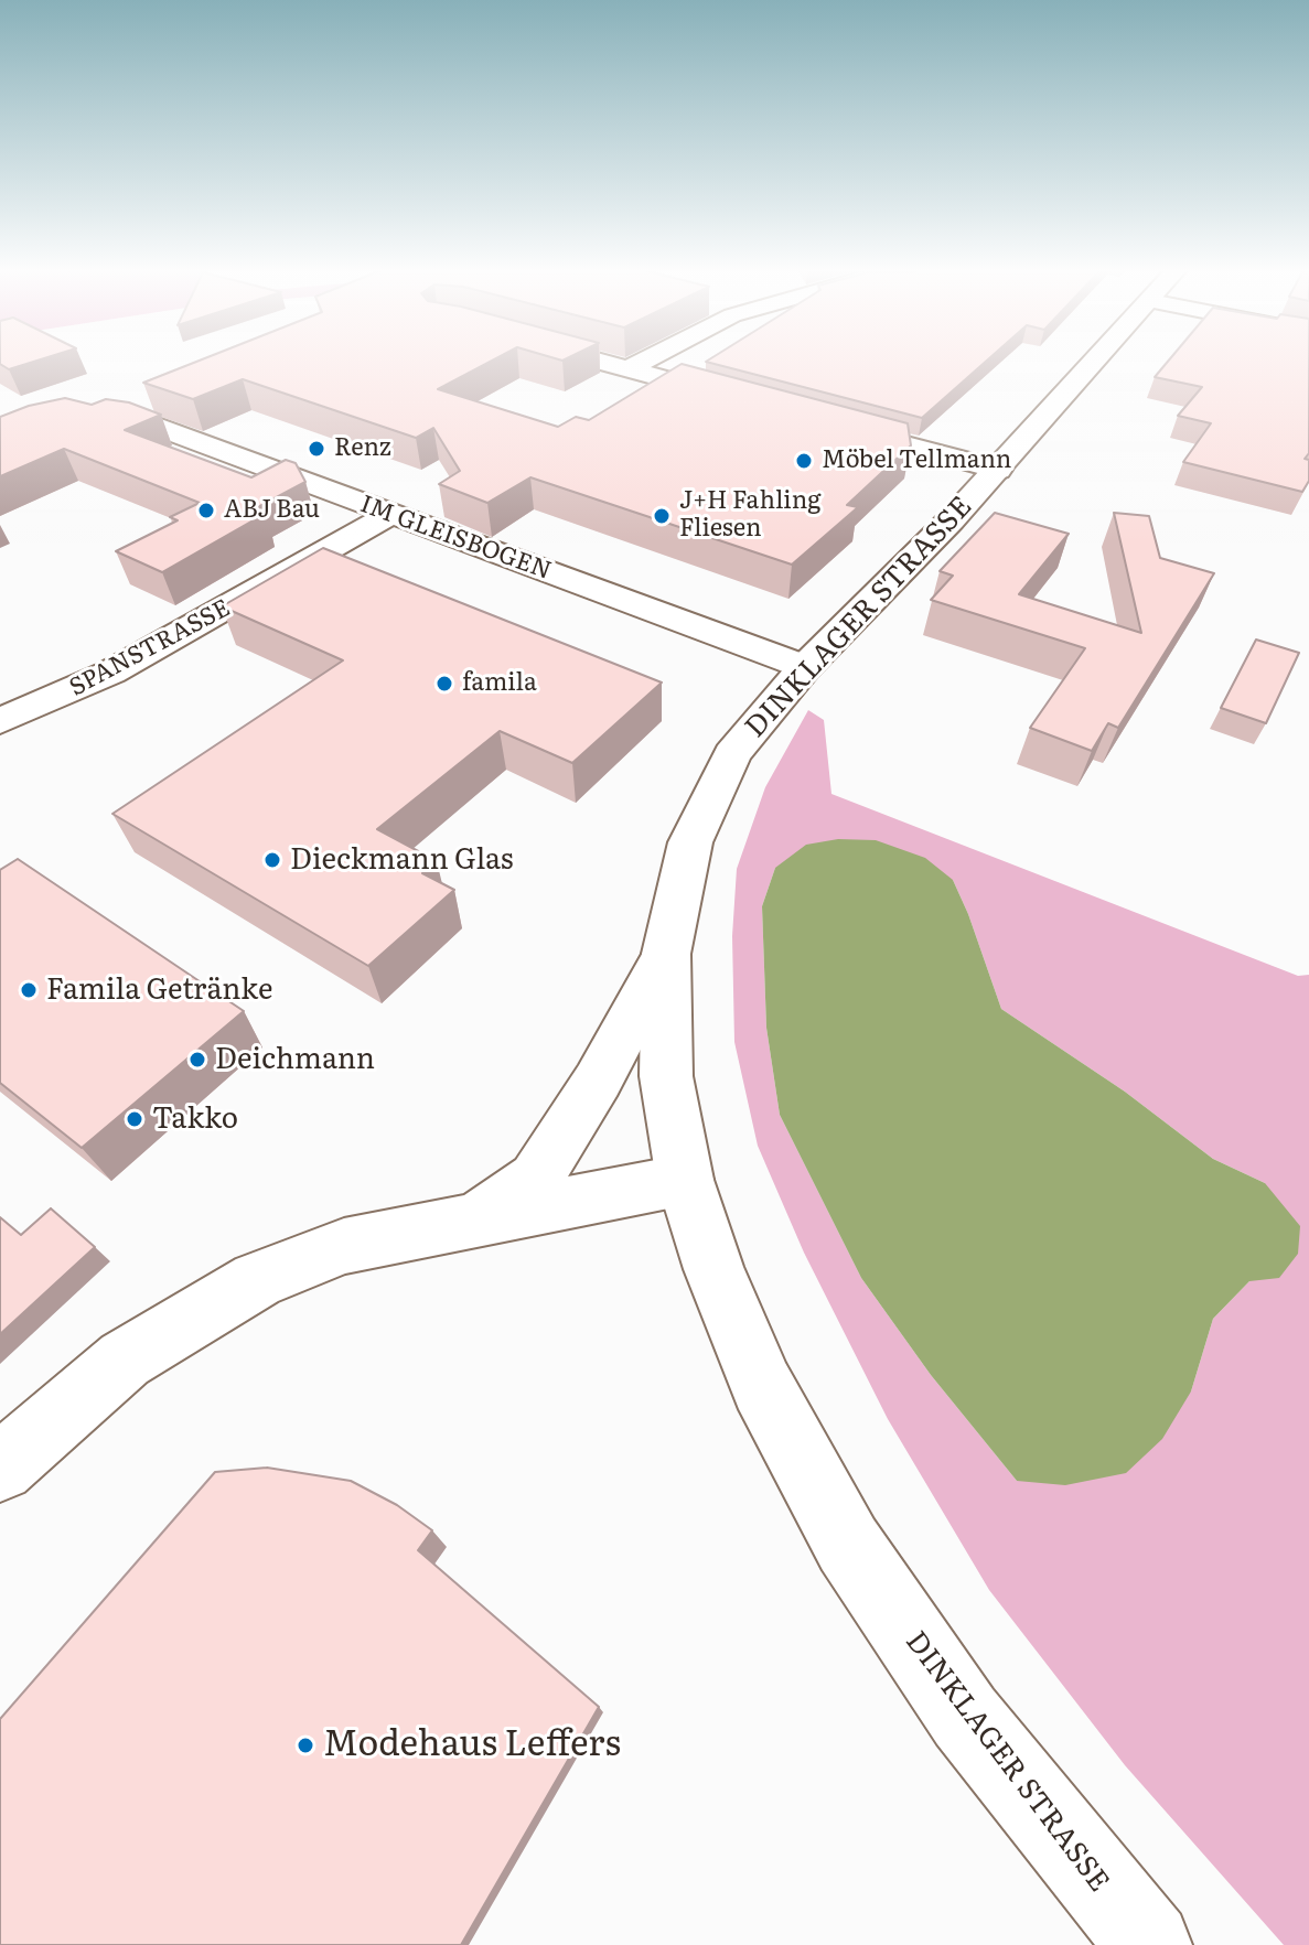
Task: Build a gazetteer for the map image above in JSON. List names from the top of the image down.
{
  "streets": {
    "street": ["IM GLEISBOGEN", "DINKLAGER STRASSE", "SPANSTRASSE"]
  },
  "crossings": [
    ["IM GLEISBOGEN", "DINKLAGER STRASSE"],
    ["IM GLEISBOGEN", "SPANSTRASSE"]
  ],
  "places": [
    "Renz",
    "Möbel Tellmann",
    "ABJ Bau",
    "J+H Fahling Fliesen",
    "famila",
    "Dieckmann Glas",
    "Famila Getränke",
    "Deichmann",
    "Takko",
    "Modehaus Leffers"
  ]
}
